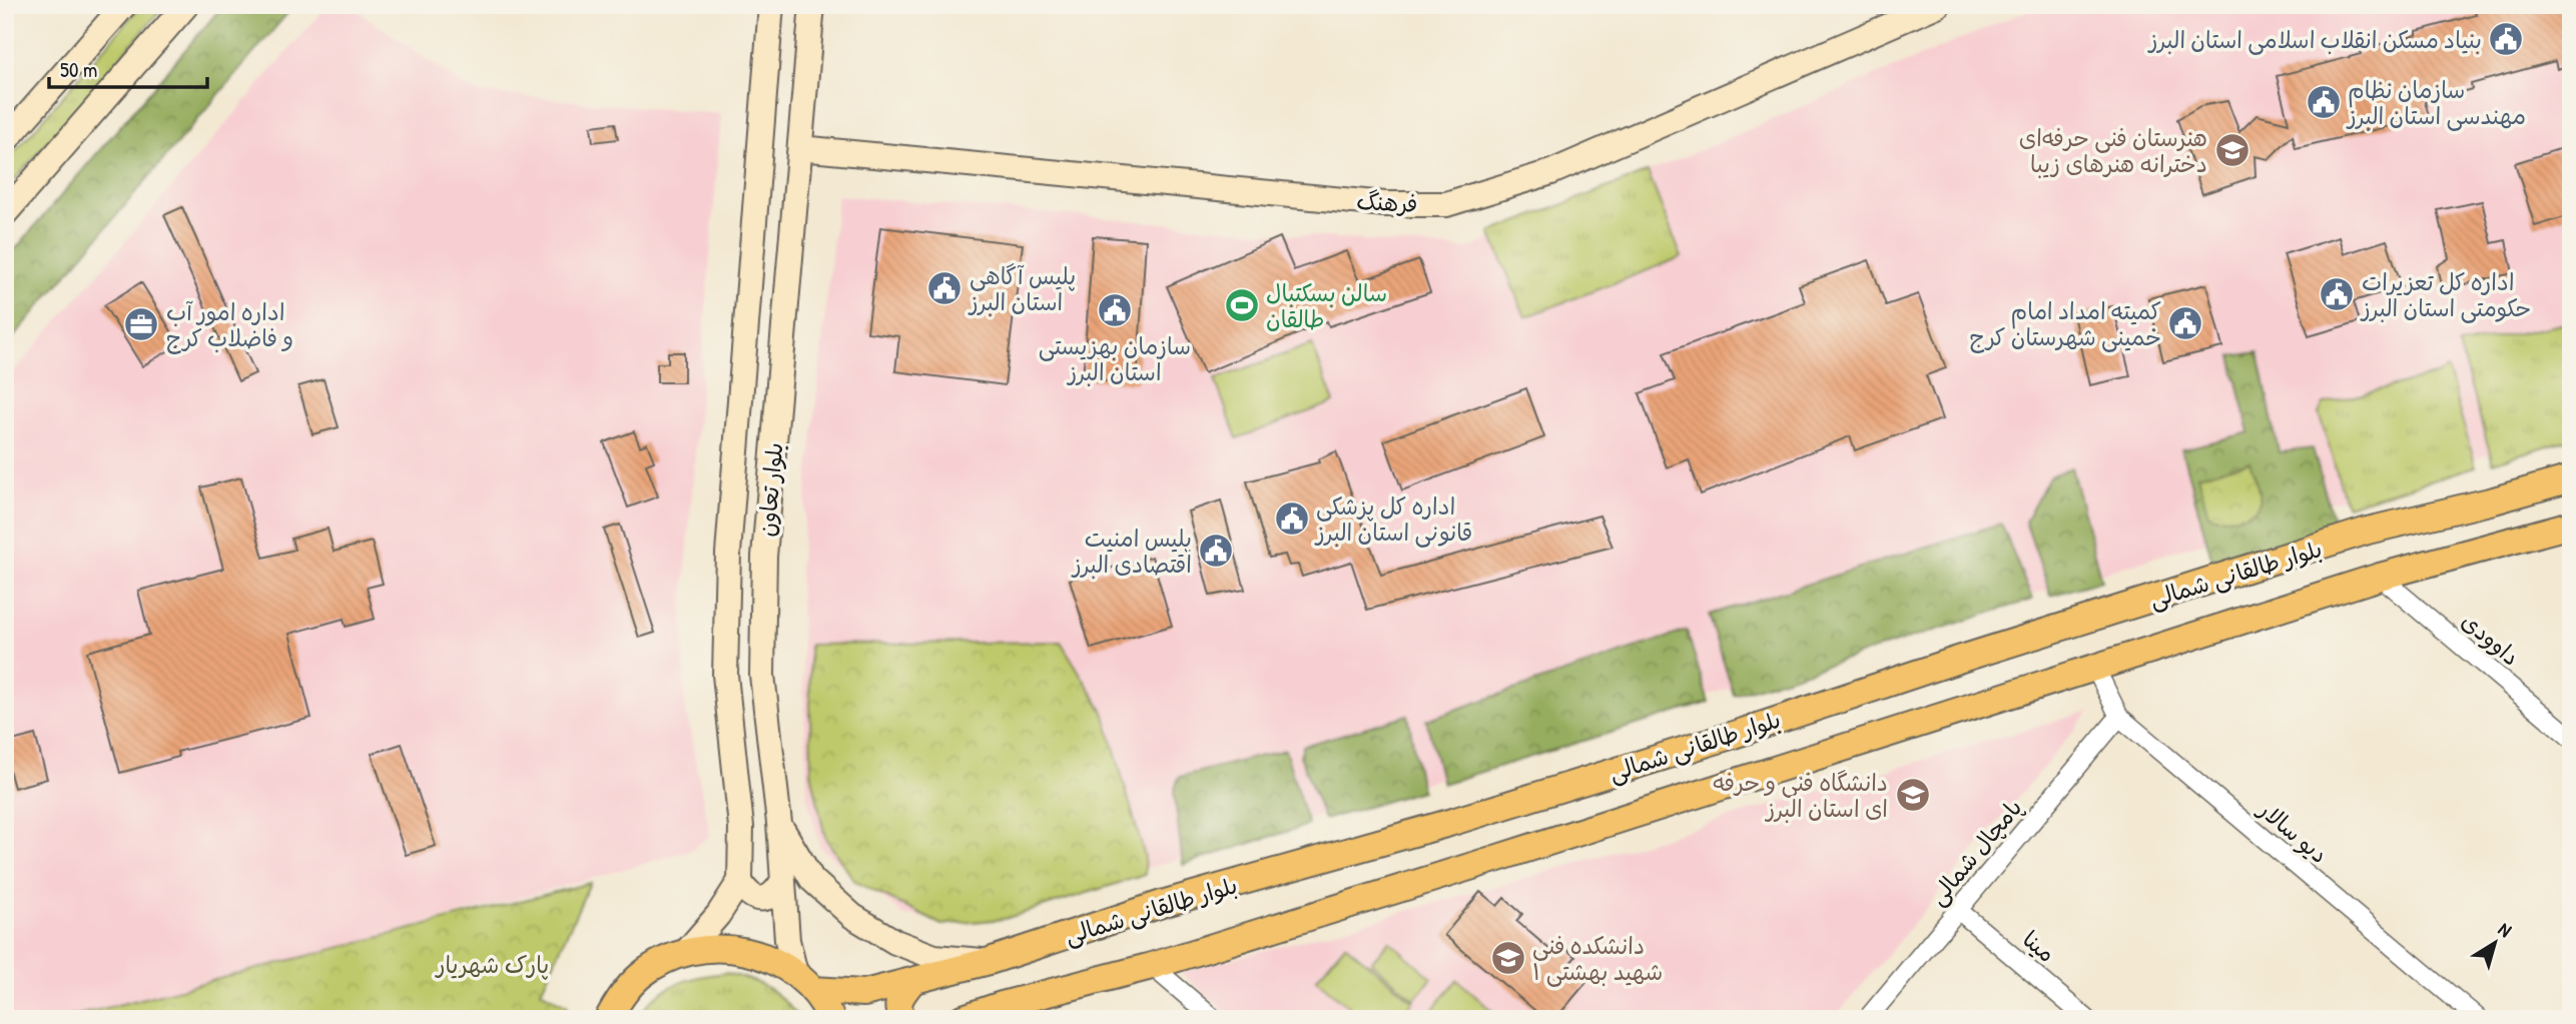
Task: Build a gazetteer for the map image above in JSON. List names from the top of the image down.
{
  "streets": {
    "main road": ["فرهنگ", "بلوار تعاون", "بلوار طالقانی شمالی"],
    "street": [
      "داوودی",
      "دیو سالار",
      "پامچال شمالی",
      "مینا"
    ]
  },
  "crossings": [
    ["فرهنگ", "بلوار تعاون"],
    ["بلوار تعاون", "بلوار طالقانی شمالی"],
    ["بلوار طالقانی شمالی", "داوودی"],
    ["بلوار طالقانی شمالی", "دیو سالار"],
    ["دیو سالار", "پامچال شمالی"],
    ["پامچال شمالی", "مینا"]
  ],
  "parks": ["پارک شهریار"],
  "places": {
    "public building": [
      "بنیاد مسکن انقلاب اسلامی استان البرز",
      "سازمان نظام مهندسی استان البرز",
      "پلیس آگاهی استان البرز",
      "اداره کل تعزیرات حکومتی استان البرز",
      "سازمان بهزیستی استان البرز",
      "کمیته امداد امام خمینی شهرستان کرج",
      "اداره کل پزشکی قانونی استان البرز",
      "پلیس امنیت اقتصادی البرز"
    ],
    "school or university": ["هنرستان فنی حرفه‌ای دخترانه هنرهای زیبا", "دانشگاه فنی و حرفه ای استان البرز", "دانشکده فنی شهید بهشتی ۱"],
    "sports": ["سالن بسکتبال طالقان"],
    "office": ["اداره امور آب و فاضلاب کرج"]
  },
  "scale_bar": "50 m",
  "north": "top right"
}
